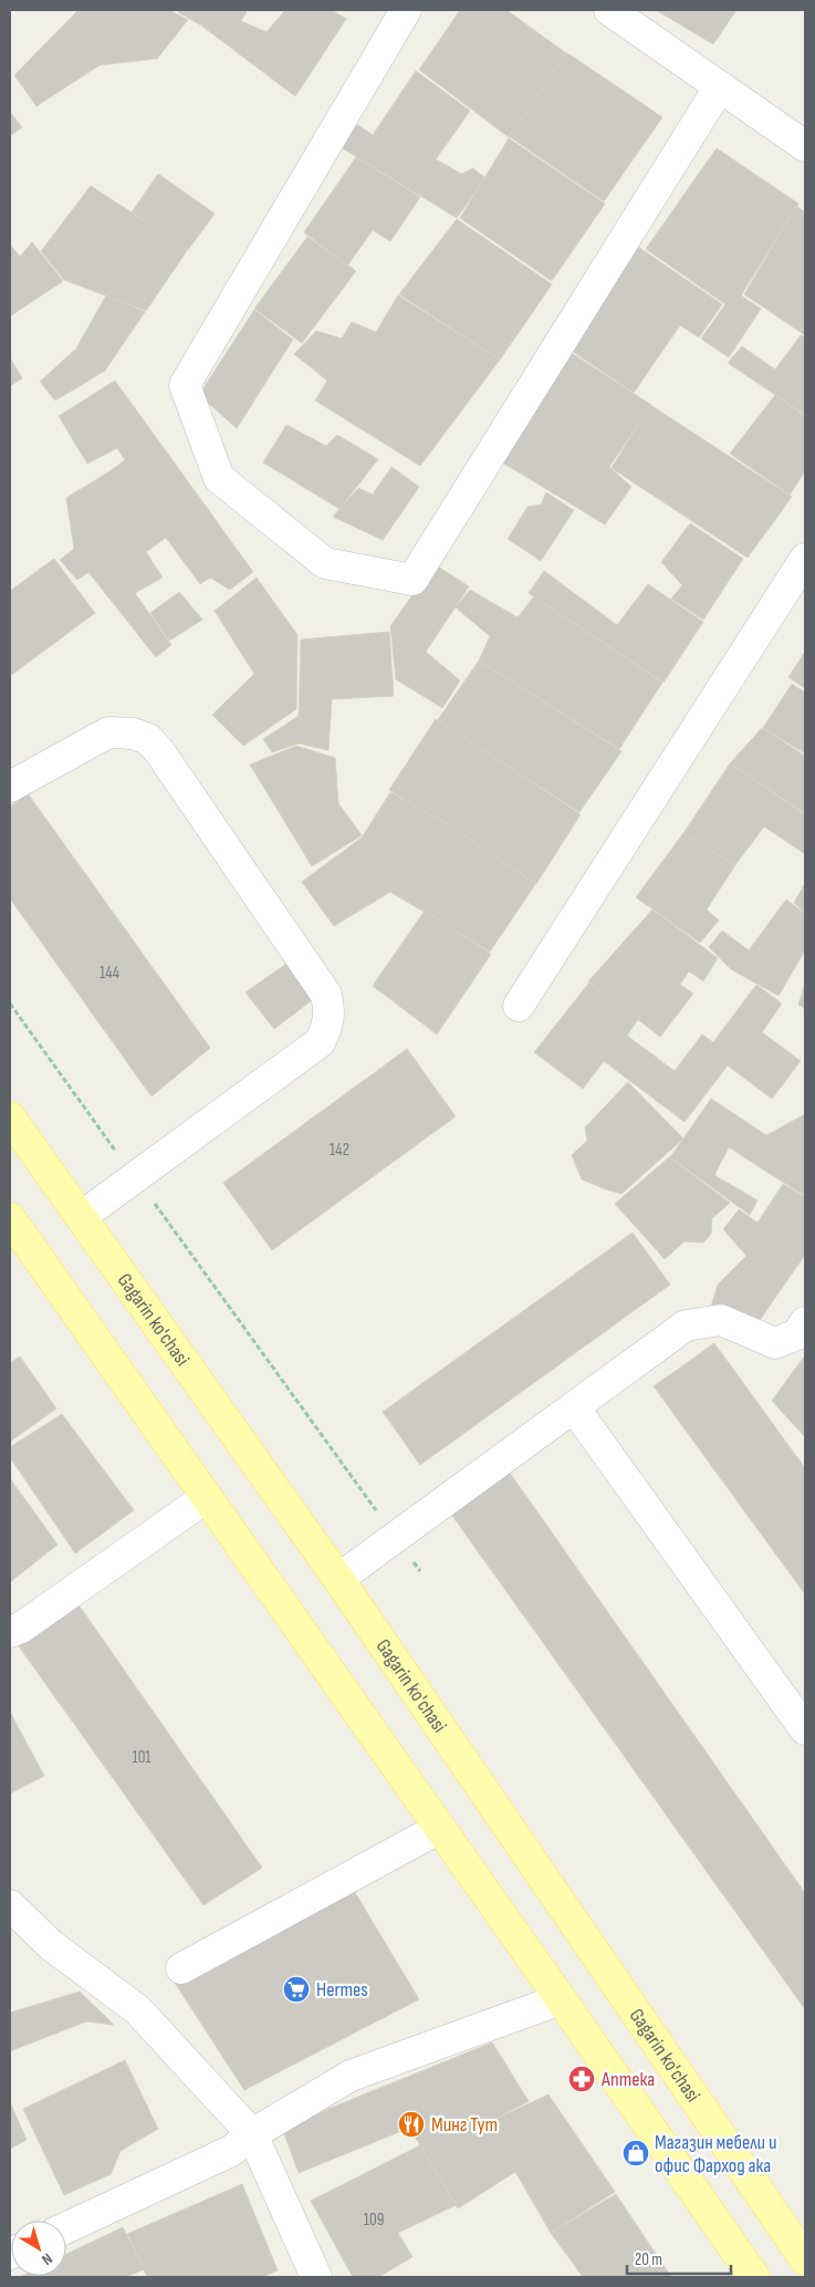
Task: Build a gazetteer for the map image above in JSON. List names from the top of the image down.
{
  "streets": {
    "main road": ["Gagarin ko'chasi"]
  },
  "places": {
    "supermarket": ["Hermes"],
    "pharmacy": ["Аптека"],
    "restaurant": ["Минг Тут"],
    "shop": ["Магазин мебели и офис Фарход ака"]
  },
  "house_numbers": [
    "144",
    "142",
    "101",
    "109"
  ],
  "scale_bar": "20 m",
  "north": "bottom right"
}
